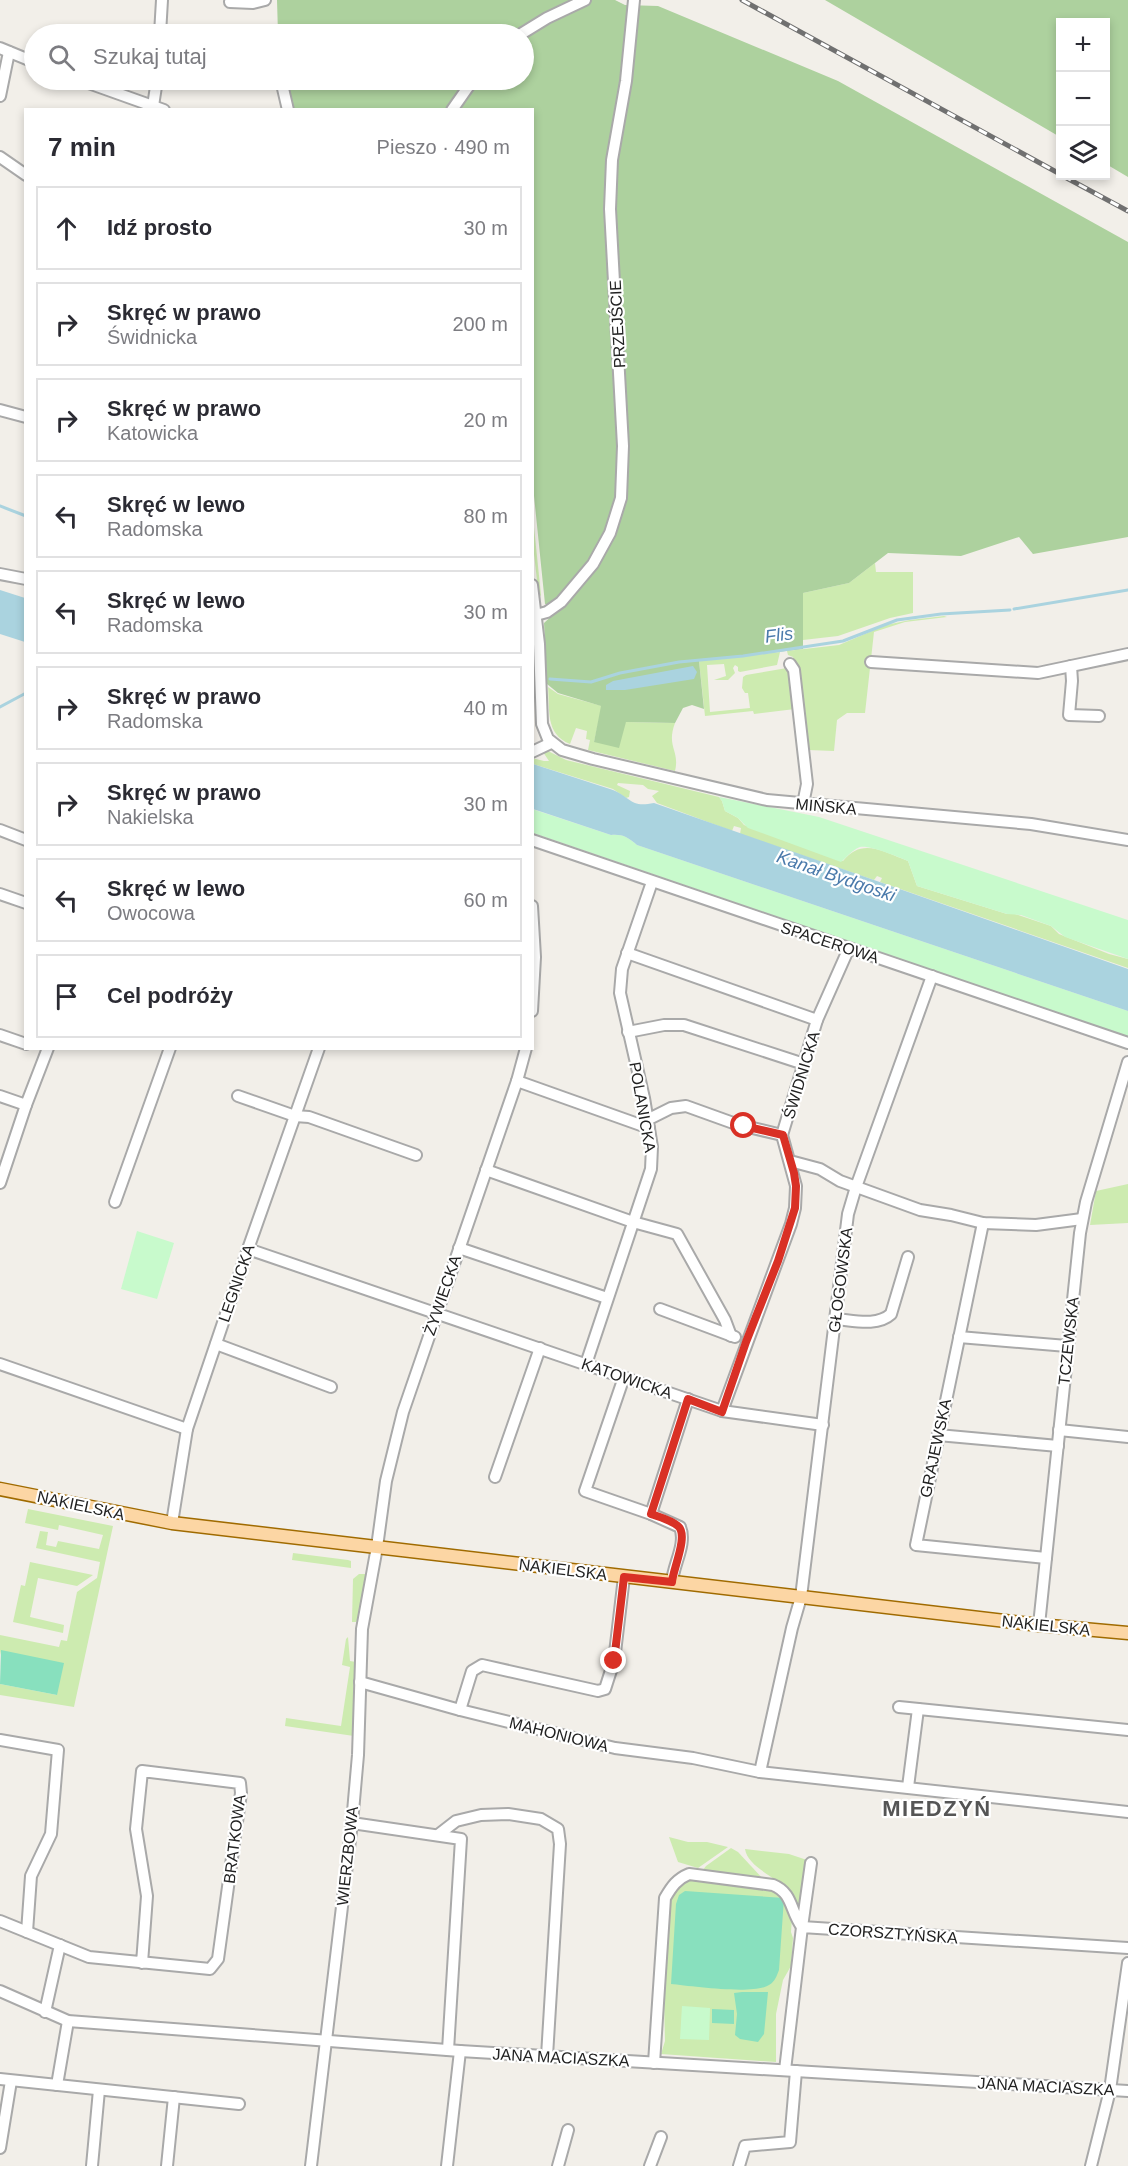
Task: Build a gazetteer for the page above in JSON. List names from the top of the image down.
{
  "streets": {
    "main road": ["NAKIELSKA"],
    "street": [
      "PRZEJŚCIE",
      "MIŃSKA",
      "SPACEROWA",
      "ŚWIDNICKA",
      "POLANICKA",
      "GŁOGOWSKA",
      "LEGNICKA",
      "ŻYWIECKA",
      "TCZEWSKA",
      "KATOWICKA",
      "GRAJEWSKA",
      "MAHONIOWA",
      "BRATKOWA",
      "WIERZBOWA",
      "CZORSZTYŃSKA",
      "JANA MACIASZKA"
    ]
  },
  "crossings": [
    ["SPACEROWA", "ŚWIDNICKA"],
    ["SPACEROWA", "POLANICKA"],
    ["SPACEROWA", "GŁOGOWSKA"],
    ["ŚWIDNICKA", "KATOWICKA"],
    ["POLANICKA", "KATOWICKA"],
    ["GŁOGOWSKA", "KATOWICKA"],
    ["GŁOGOWSKA", "NAKIELSKA"],
    ["GŁOGOWSKA", "MAHONIOWA"],
    ["LEGNICKA", "KATOWICKA"],
    ["LEGNICKA", "NAKIELSKA"],
    ["ŻYWIECKA", "KATOWICKA"],
    ["ŻYWIECKA", "NAKIELSKA"],
    ["ŻYWIECKA", "WIERZBOWA"],
    ["TCZEWSKA", "GRAJEWSKA"],
    ["TCZEWSKA", "NAKIELSKA"],
    ["NAKIELSKA", "WIERZBOWA"],
    ["MAHONIOWA", "WIERZBOWA"],
    ["WIERZBOWA", "JANA MACIASZKA"]
  ],
  "districts": ["MIEDZYŃ"],
  "water": ["Flis", "Kanał Bydgoski"],
  "page": {
    "map_buttons": ["+", "−"],
    "search": "Szukaj tutaj",
    "heading": ["7 min", "Pieszo · 490 m"],
    "list": [
      ["Idź prosto", "30 m"],
      ["Skręć w prawo", "Świdnicka", "200 m"],
      ["Skręć w prawo", "Katowicka", "20 m"],
      ["Skręć w lewo", "Radomska", "80 m"],
      ["Skręć w lewo", "Radomska", "30 m"],
      ["Skręć w prawo", "Radomska", "40 m"],
      ["Skręć w prawo", "Nakielska", "30 m"],
      ["Skręć w lewo", "Owocowa", "60 m"],
      "Cel podróży"
    ]
  }
}
